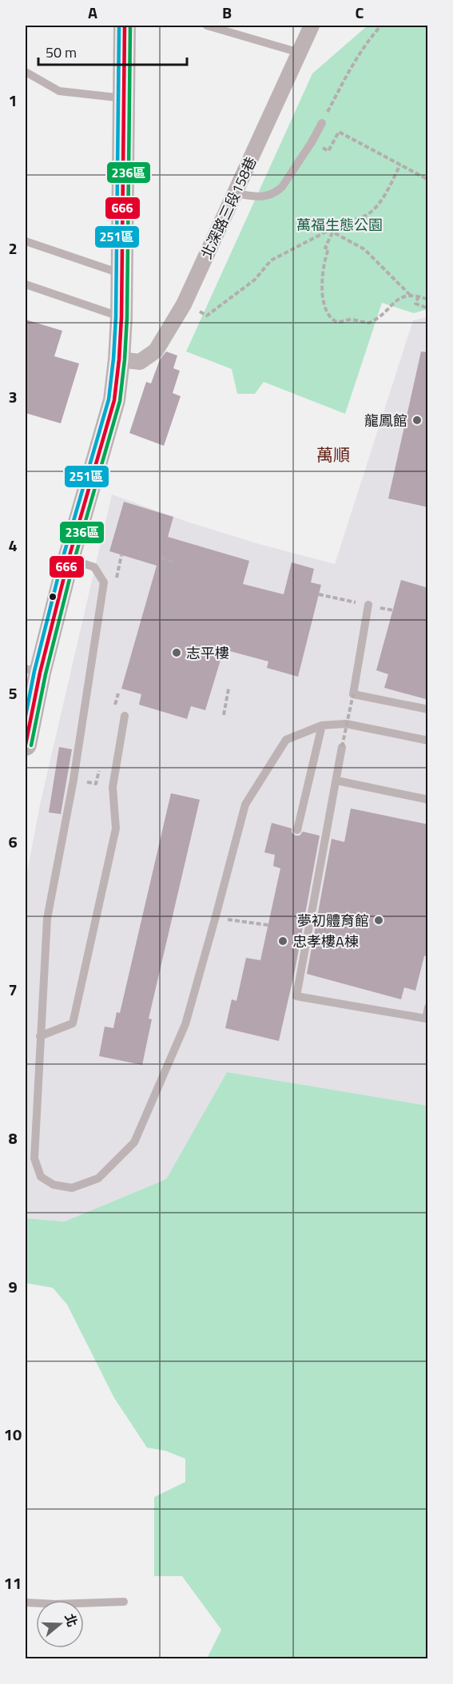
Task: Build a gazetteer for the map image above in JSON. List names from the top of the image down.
{
  "streets": {
    "street": ["北深路三段158巷"]
  },
  "districts": ["萬順"],
  "parks": ["萬福生態公園"],
  "places": [
    "龍鳳館",
    "志平樓",
    "夢初體育館",
    "忠孝樓A棟"
  ],
  "lines": ["transit line 666", "transit line 236區", "transit line 251區"],
  "scale_bar": "50 m",
  "north": "right",
  "grid": {
    "columns": ["A", "B", "C"],
    "rows": [
      "1",
      "2",
      "3",
      "4",
      "5",
      "6",
      "7",
      "8",
      "9",
      "10",
      "11"
    ]
  }
}
